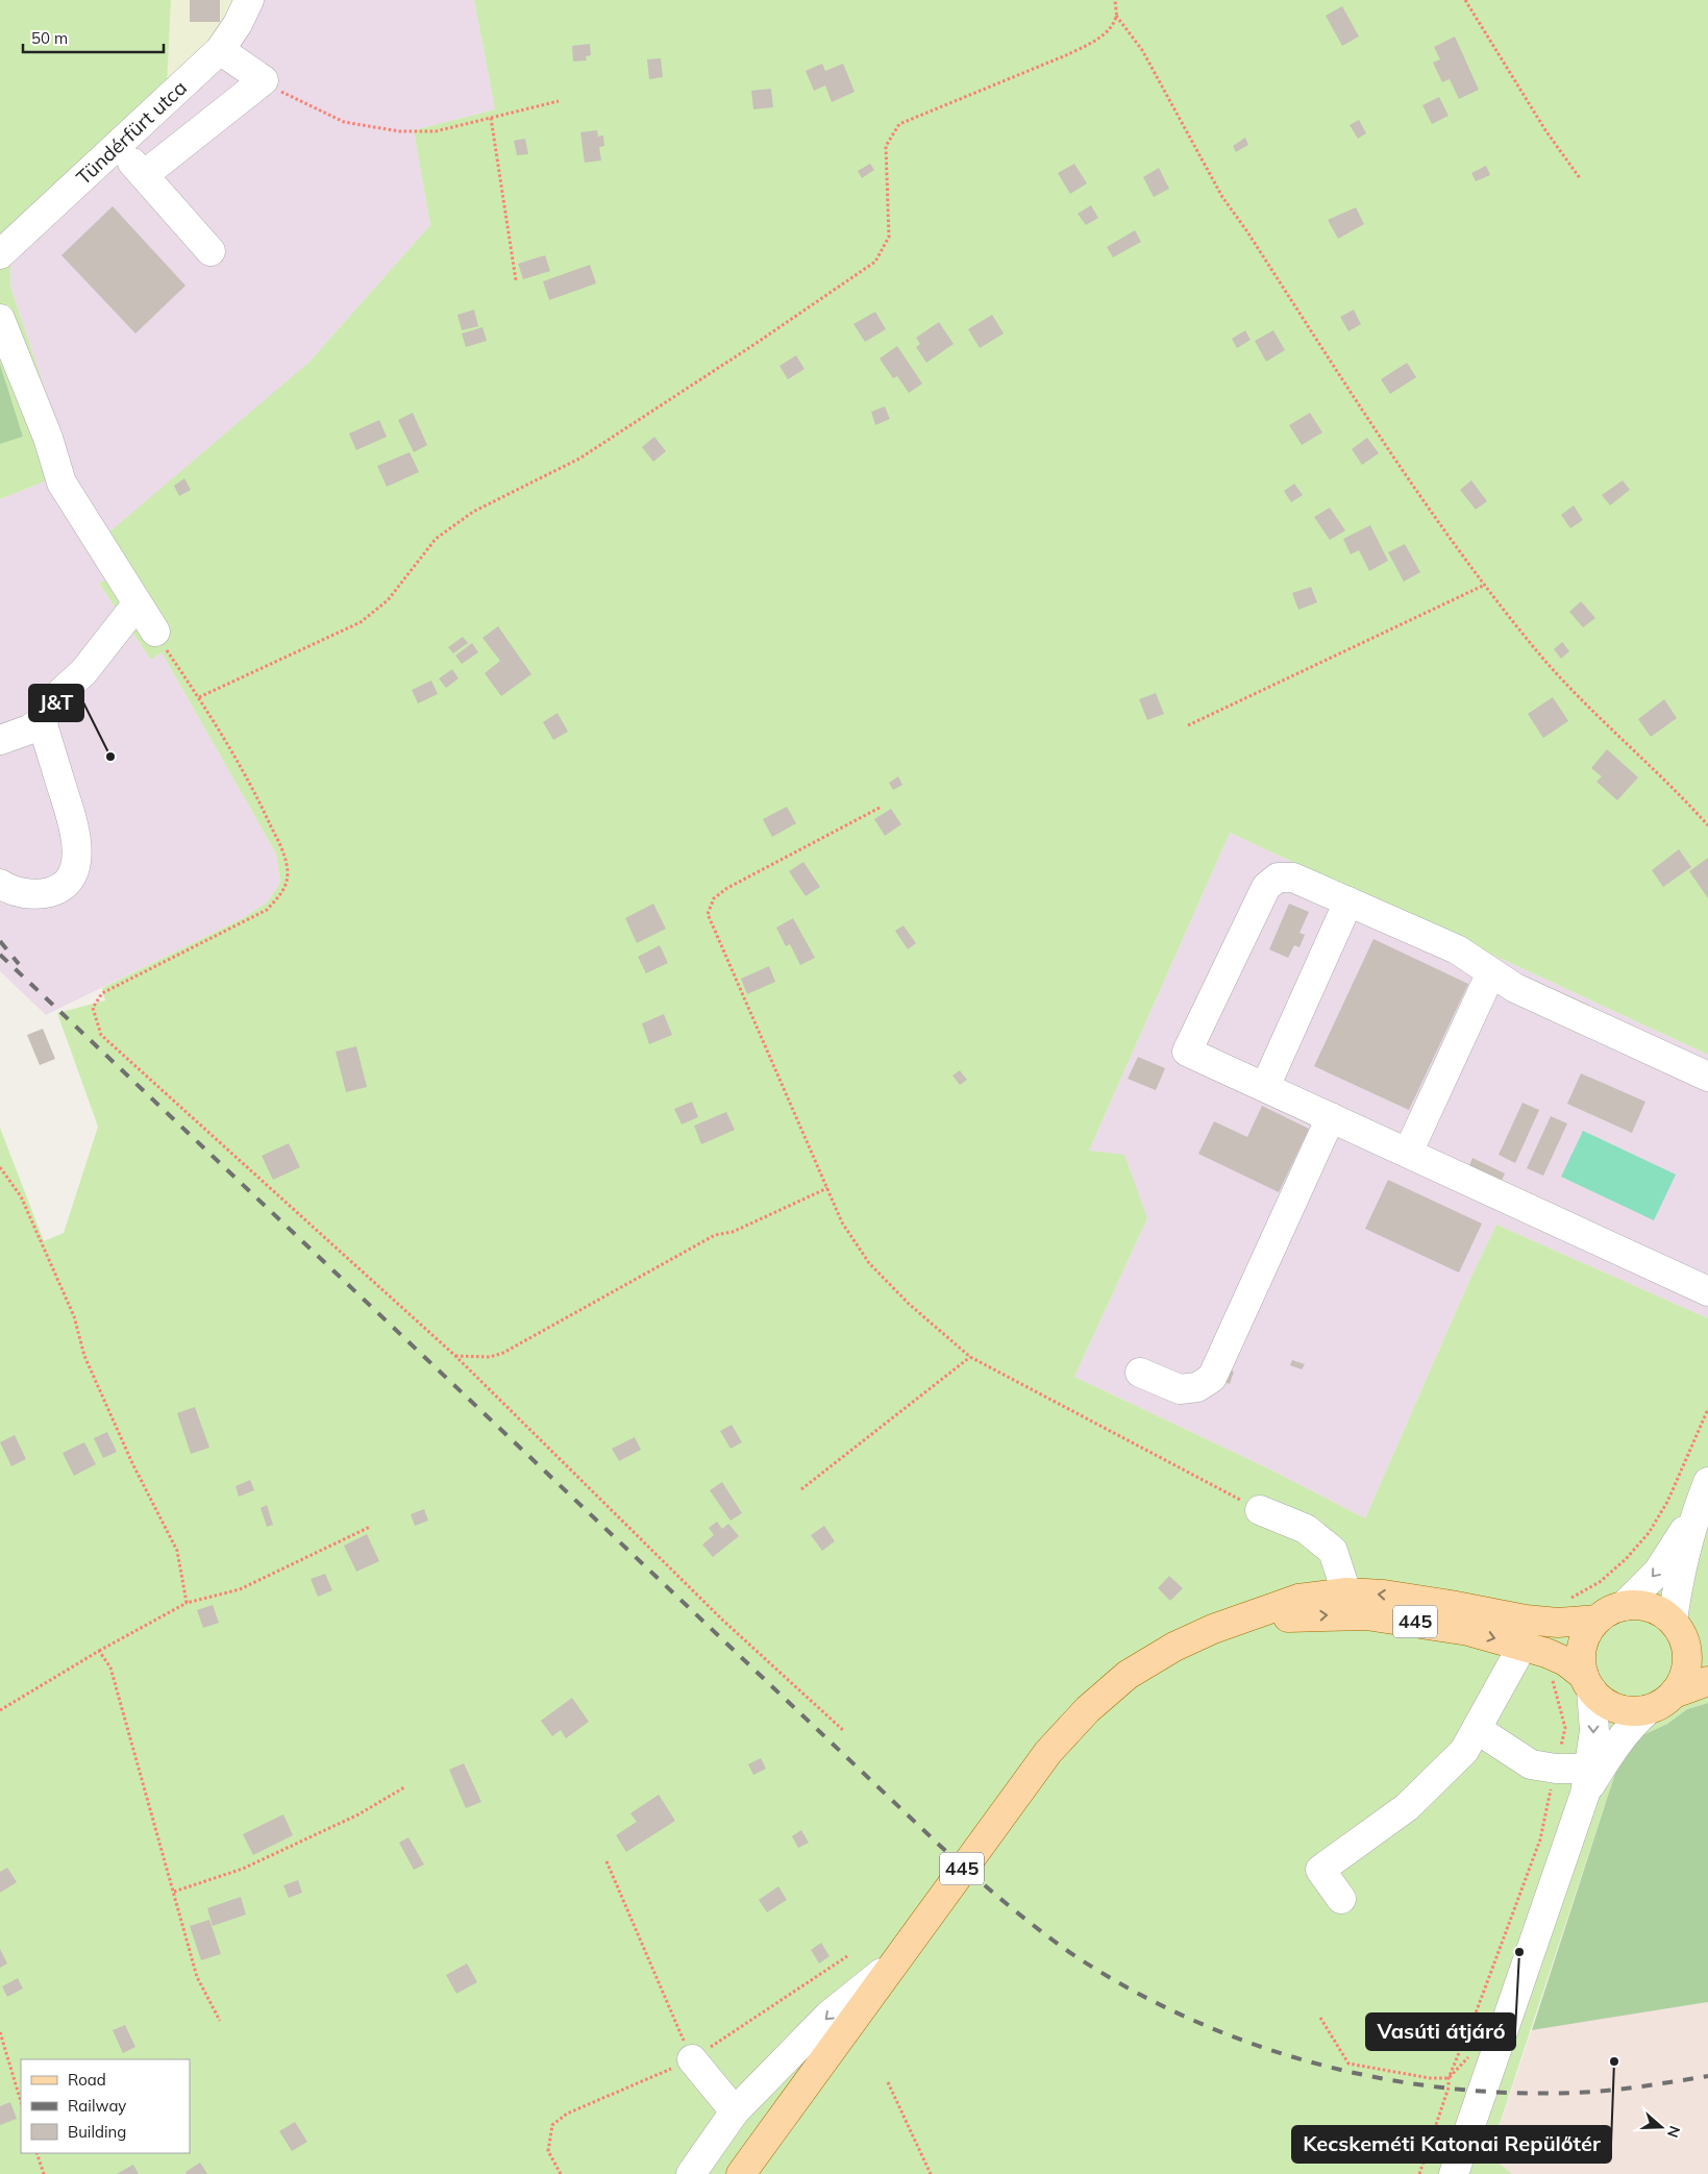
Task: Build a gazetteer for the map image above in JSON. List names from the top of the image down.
{
  "streets": {
    "main road": ["445"],
    "street": ["Tündérfürt utca"]
  },
  "places": ["J&T", "Vasúti átjáró", "Kecskeméti Katonai Repülőtér"],
  "legend": ["Road", "Railway", "Building"],
  "scale_bar": "50 m",
  "north": "right"
}
